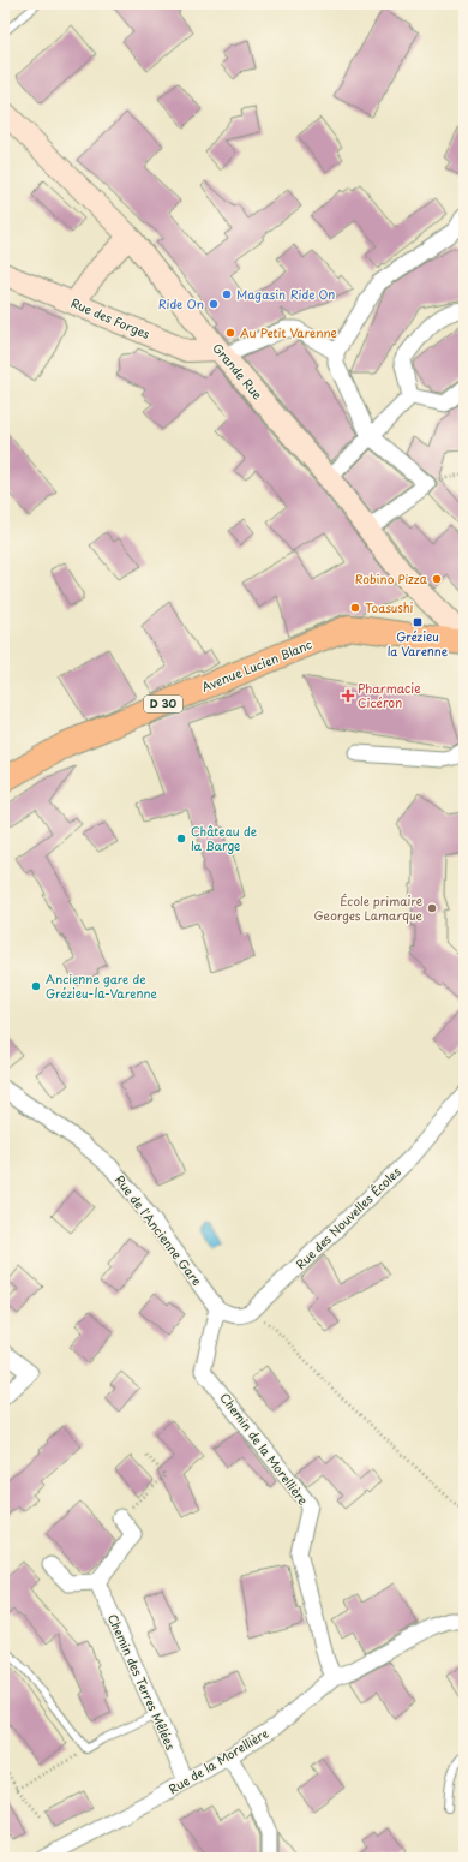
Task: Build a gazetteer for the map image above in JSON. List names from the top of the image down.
{
  "streets": {
    "main road": ["Avenue Lucien Blanc", "D 30"],
    "street": [
      "Rue des Forges",
      "Grande Rue",
      "Rue des Nouvelles Écoles",
      "Rue de l'Ancienne Gare",
      "Chemin de la Morellière",
      "Chemin des Terres Mêlées",
      "Rue de la Morellière"
    ]
  },
  "crossings": [
    ["Rue des Forges", "Grande Rue"],
    ["Rue de l'Ancienne Gare", "Chemin de la Morellière"],
    ["Chemin de la Morellière", "Rue de la Morellière"],
    ["Chemin des Terres Mêlées", "Rue de la Morellière"]
  ],
  "places": {
    "other": [
      "Magasin Ride On",
      "Ride On",
      "Au Petit Varenne",
      "Robino Pizza",
      "Toasushi",
      "Château de la Barge",
      "École primaire Georges Lamarque",
      "Ancienne gare de Grézieu-la-Varenne"
    ],
    "transit": ["Grézieu la Varenne"],
    "health": ["Pharmacie Cicéron"]
  }
}
